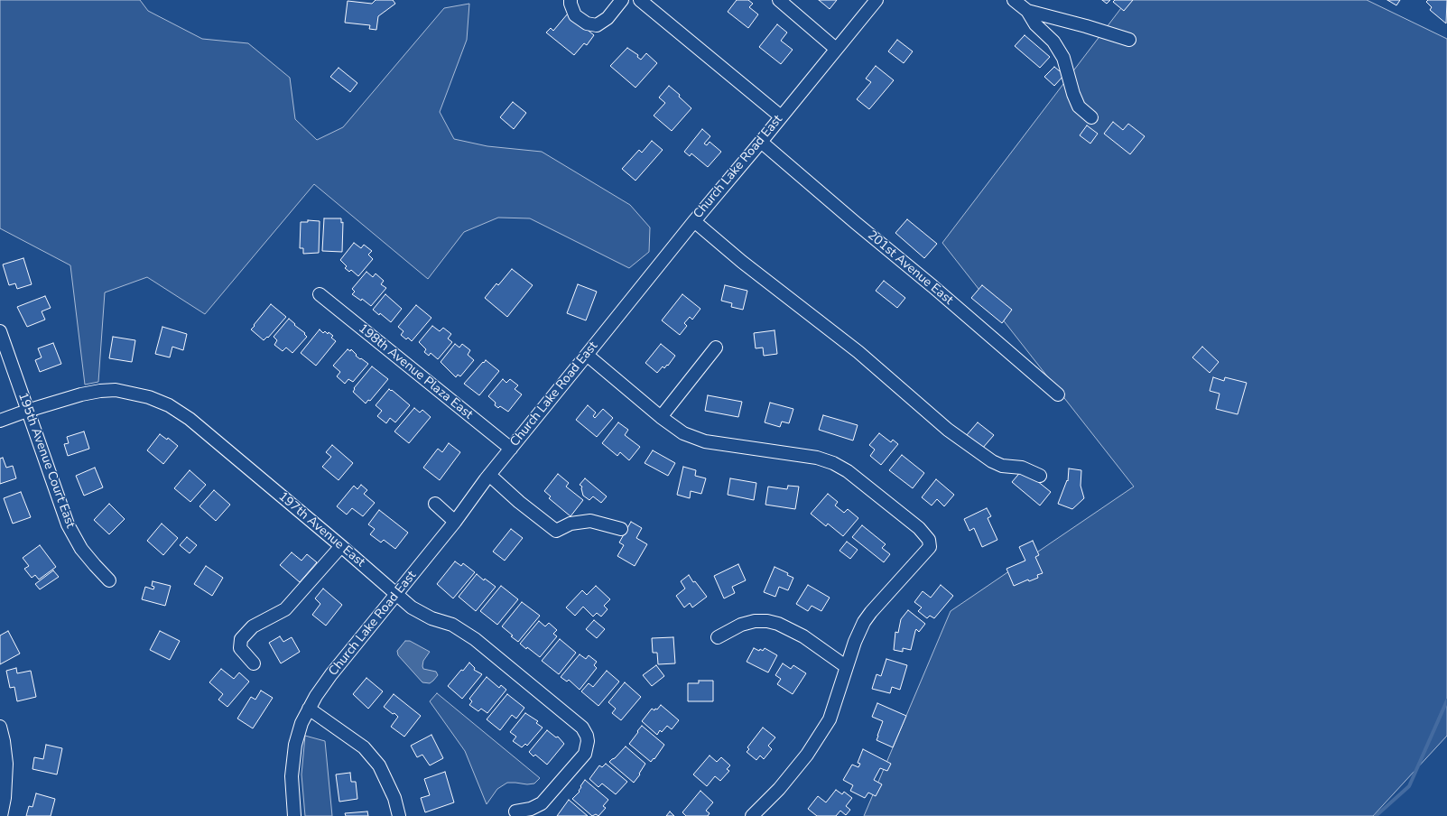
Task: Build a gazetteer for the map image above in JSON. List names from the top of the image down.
{
  "streets": {
    "street": [
      "Church Lake Road East",
      "201st Avenue East",
      "198th Avenue Plaza East",
      "195th Avenue Court East",
      "197th Avenue East"
    ]
  },
  "crossings": [
    ["Church Lake Road East", "201st Avenue East"],
    ["Church Lake Road East", "198th Avenue Plaza East"],
    ["Church Lake Road East", "197th Avenue East"],
    ["195th Avenue Court East", "197th Avenue East"]
  ]
}
